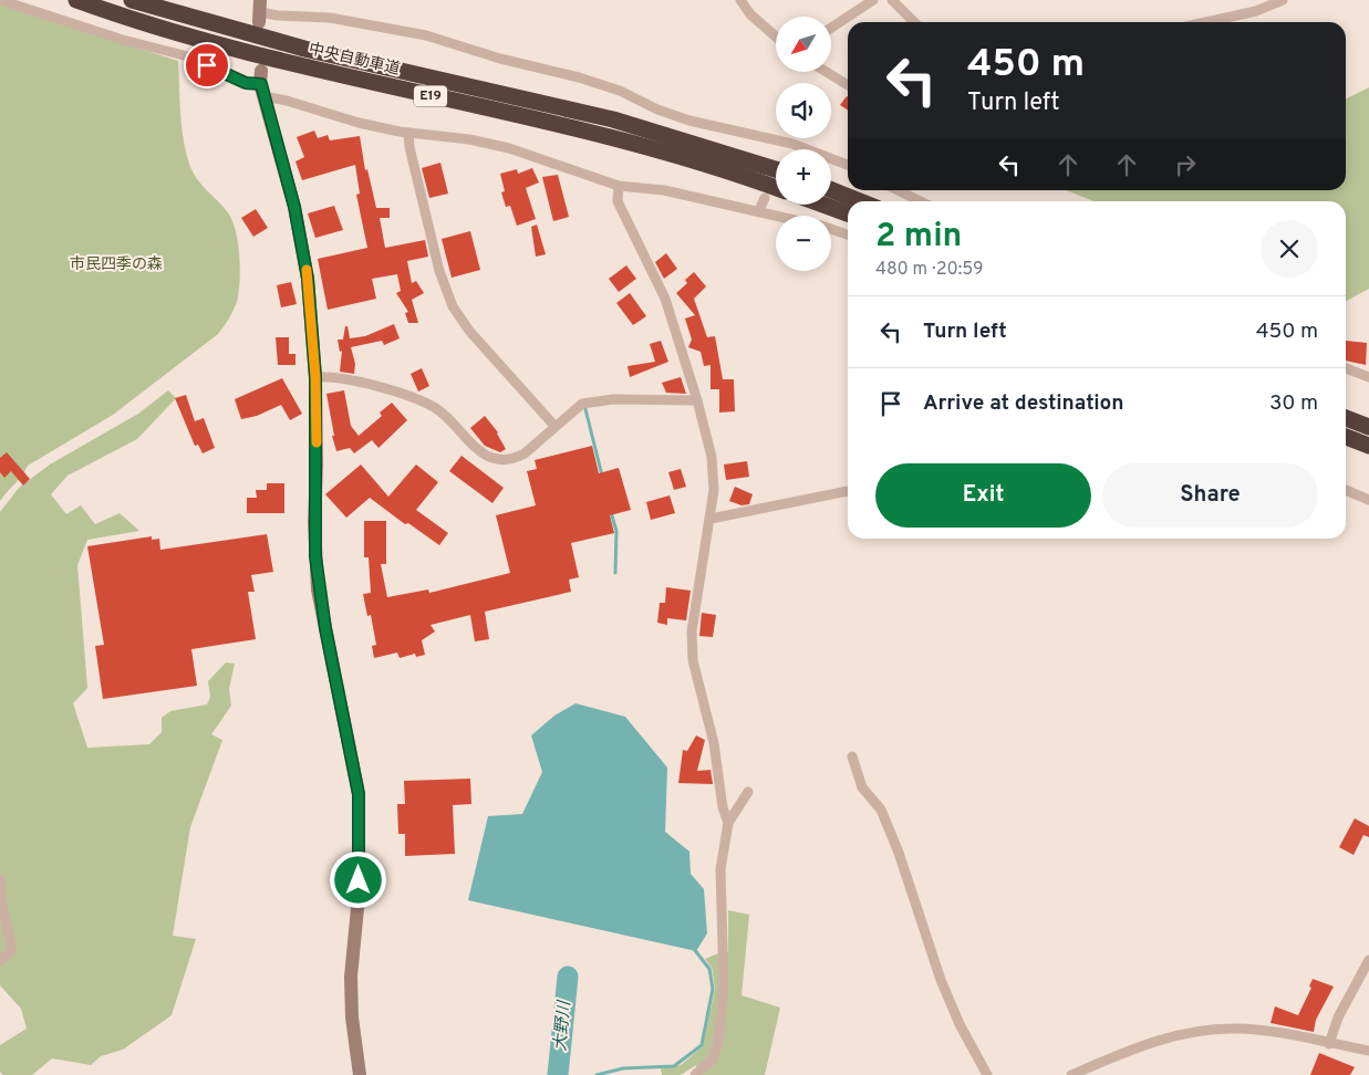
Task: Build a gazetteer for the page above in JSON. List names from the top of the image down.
{
  "streets": {
    "highway": ["中央自動車道", "E19"]
  },
  "water": ["大野川"],
  "parks": ["市民四季の森"],
  "north": "bottom left",
  "page": {
    "map_buttons": ["+", "−"],
    "turn": ["450 m", "Turn left"],
    "heading": ["2 min", "480 m · 20:59"],
    "list": [
      {
        "name": "Turn left",
        "value": "450 m"
      },
      {
        "name": "Arrive at destination",
        "value": "30 m"
      }
    ],
    "buttons": ["Exit", "Share"]
  }
}
